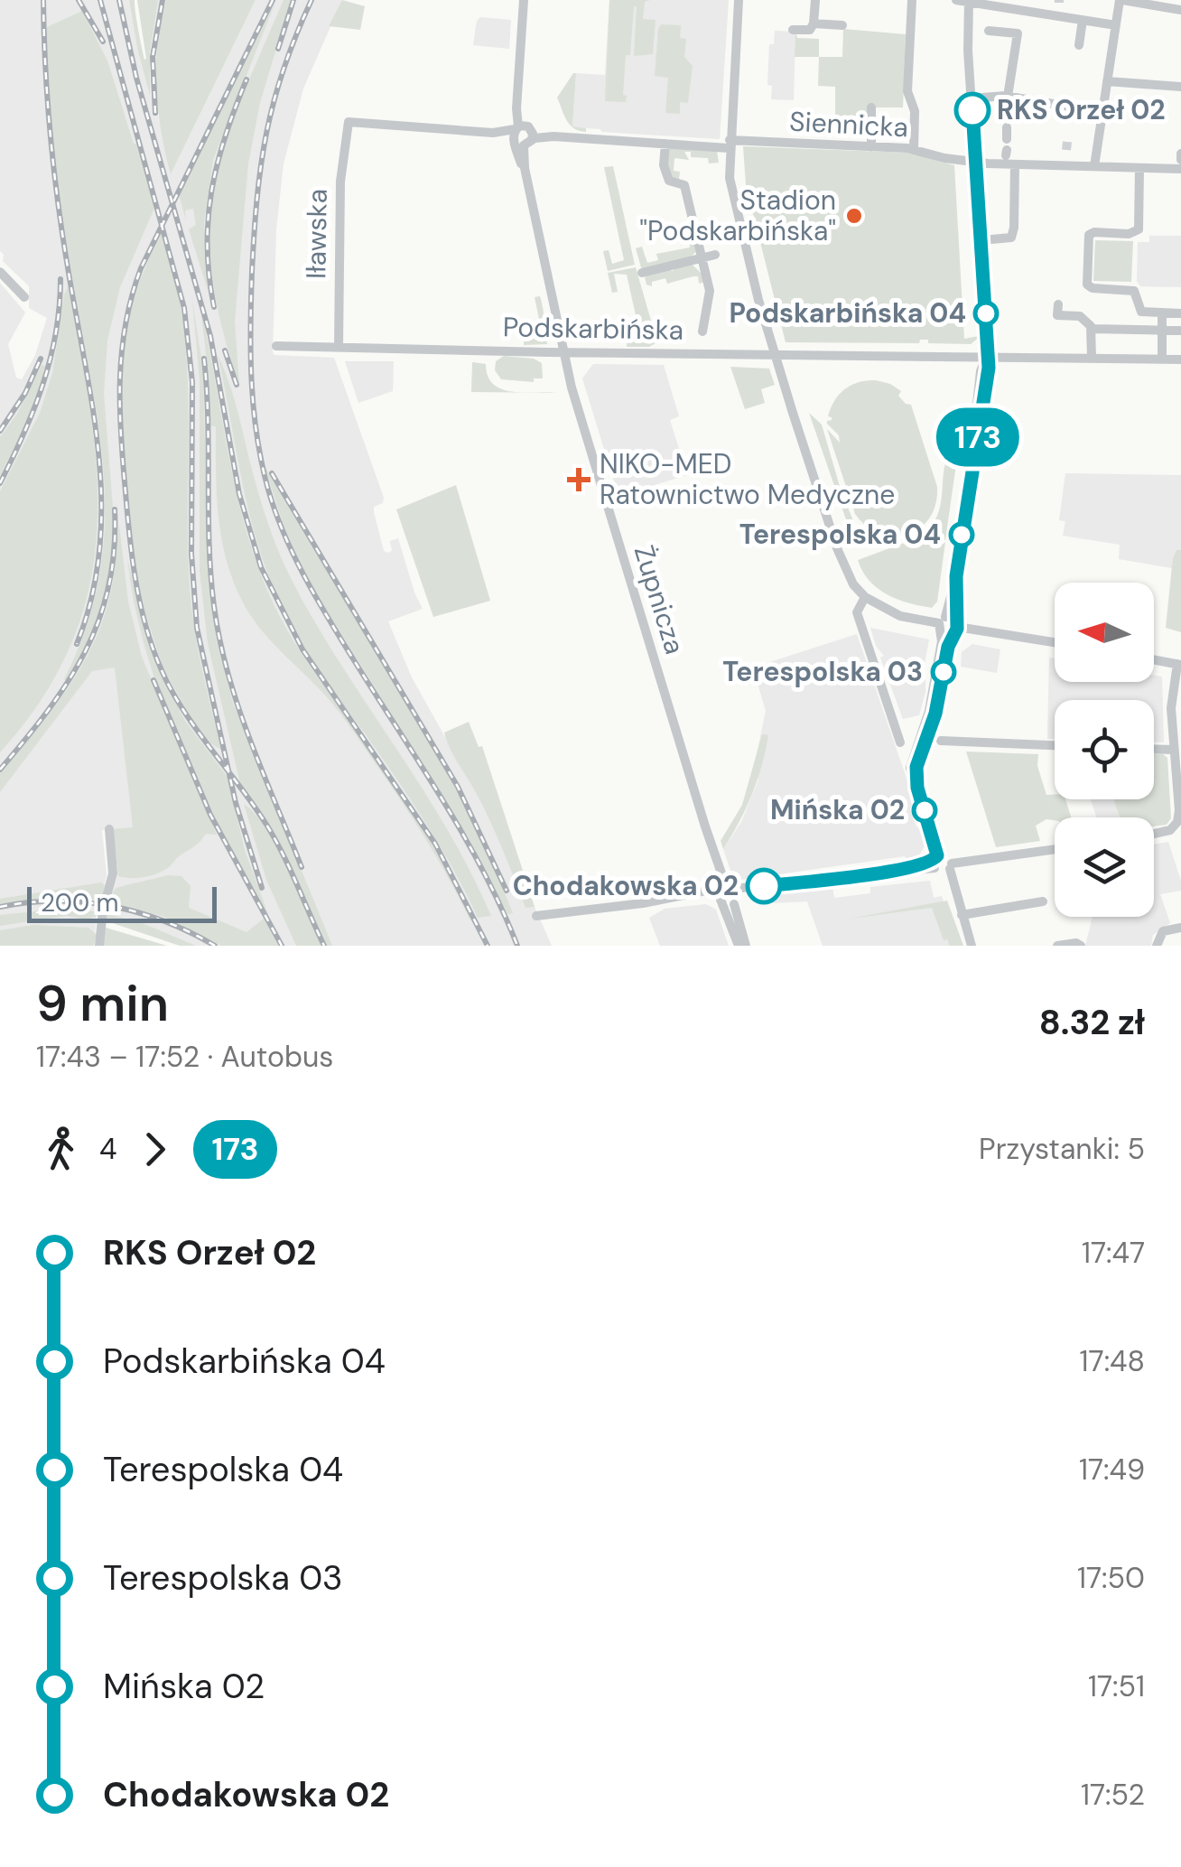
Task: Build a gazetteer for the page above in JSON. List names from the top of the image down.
{
  "streets": {
    "street": [
      "Siennicka",
      "Iławska",
      "Podskarbińska",
      "Żupnicza"
    ]
  },
  "crossings": [
    ["Siennicka", "Iławska"],
    ["Siennicka", "Żupnicza"],
    ["Iławska", "Podskarbińska"],
    ["Podskarbińska", "Żupnicza"]
  ],
  "places": {
    "other": [
      "RKS Orzeł 02",
      "Stadion \"Podskarbińska\"",
      "Podskarbińska 04",
      "Terespolska 04",
      "Terespolska 03",
      "Mińska 02",
      "Chodakowska 02"
    ],
    "health": ["NIKO-MED Ratownictwo Medyczne"]
  },
  "lines": ["bus line 173"],
  "scale_bar": "200 m",
  "north": "left",
  "page": {
    "on_map": "173",
    "scale": "200 m",
    "heading": ["9 min", "17:43 – 17:52 · Autobus", "8.32 zł"],
    "legs": ["4", "173", "Przystanki: 5"],
    "list": [
      {
        "name": "RKS Orzeł 02",
        "value": "17:47"
      },
      {
        "name": "Podskarbińska 04",
        "value": "17:48"
      },
      {
        "name": "Terespolska 04",
        "value": "17:49"
      },
      {
        "name": "Terespolska 03",
        "value": "17:50"
      },
      {
        "name": "Mińska 02",
        "value": "17:51"
      },
      {
        "name": "Chodakowska 02",
        "value": "17:52"
      }
    ]
  }
}
